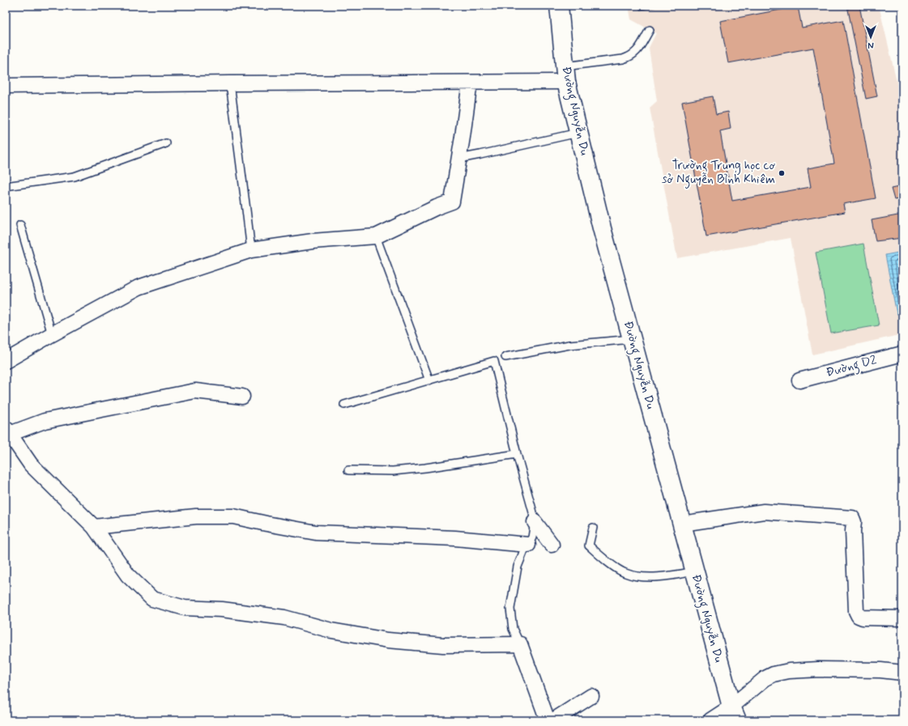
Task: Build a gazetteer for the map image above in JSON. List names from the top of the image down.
{
  "streets": {
    "main road": ["Đường Nguyễn Du"],
    "street": ["Đường D2"]
  },
  "places": ["Trường Trung học cơ sở Nguyễn Bỉnh Khiêm"],
  "north": "bottom"
}
